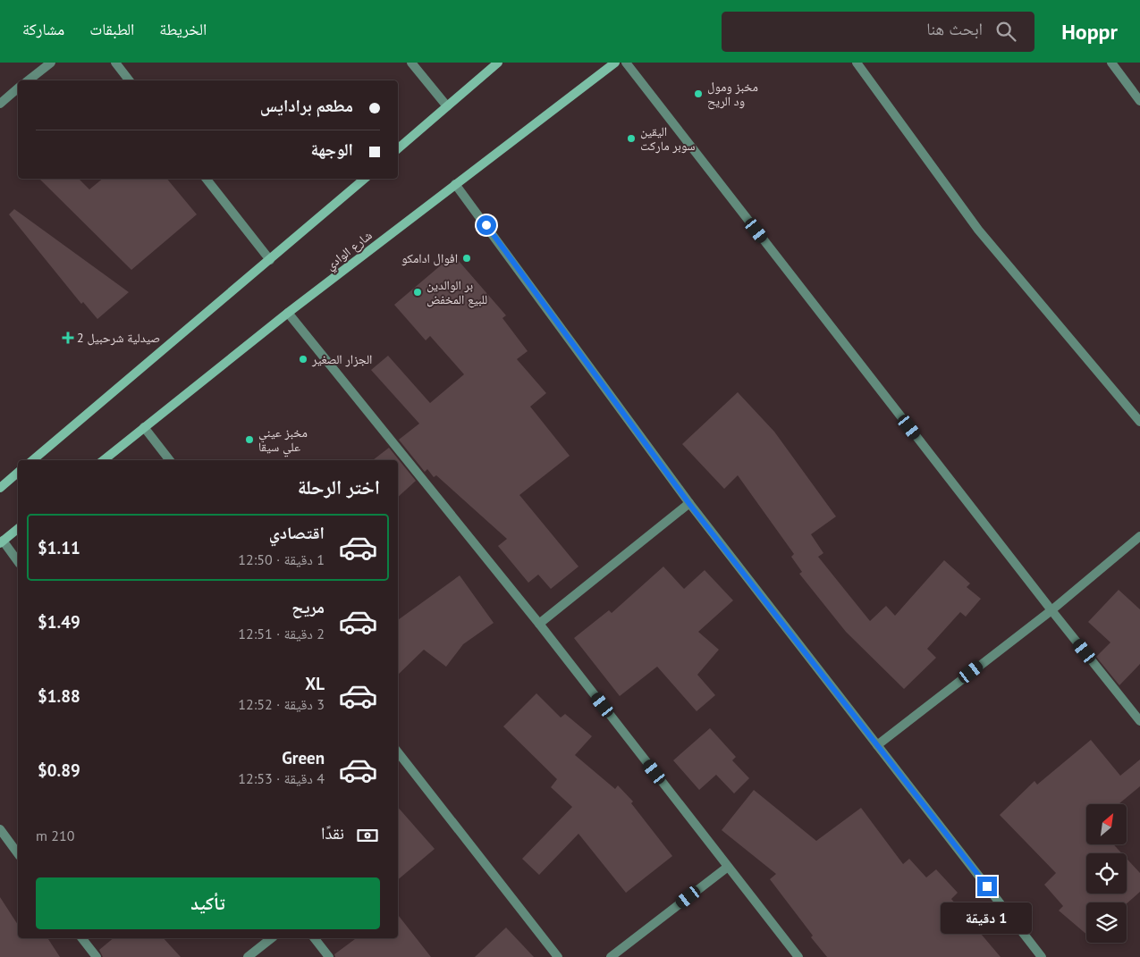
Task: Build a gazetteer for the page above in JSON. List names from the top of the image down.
{
  "streets": {
    "main road": ["شارع الوادي"]
  },
  "places": {
    "other": [
      "مخبز ومول ود الريح",
      "اليقين سوبر ماركت",
      "افوال ادامكو",
      "بر الوالدين للبيع المخفض",
      "الجزار الصغير",
      "مخبز عيني علي سيقا"
    ],
    "health": ["صيدلية شرحبيل 2"]
  },
  "north": "top right",
  "page": {
    "header": "Hoppr",
    "search": "ابحث هنا",
    "nav": ["الخريطة", "الطبقات", "مشاركة"],
    "banner": ["مطعم برادايس", "الوجهة"],
    "heading": "اختر الرحلة",
    "list": [
      {
        "name": "اقتصادي",
        "note": "1 دقيقة · 12:50",
        "value": "$1.11"
      },
      {
        "name": "مريح",
        "note": "2 دقيقة · 12:51",
        "value": "$1.49"
      },
      {
        "name": "XL",
        "note": "3 دقيقة · 12:52",
        "value": "$1.88"
      },
      {
        "name": "Green",
        "note": "4 دقيقة · 12:53",
        "value": "$0.89"
      }
    ],
    "pay": ["نقدًا", "210 m"],
    "buttons": "تأكيد",
    "bubble": "1 دقيقة"
  }
}
